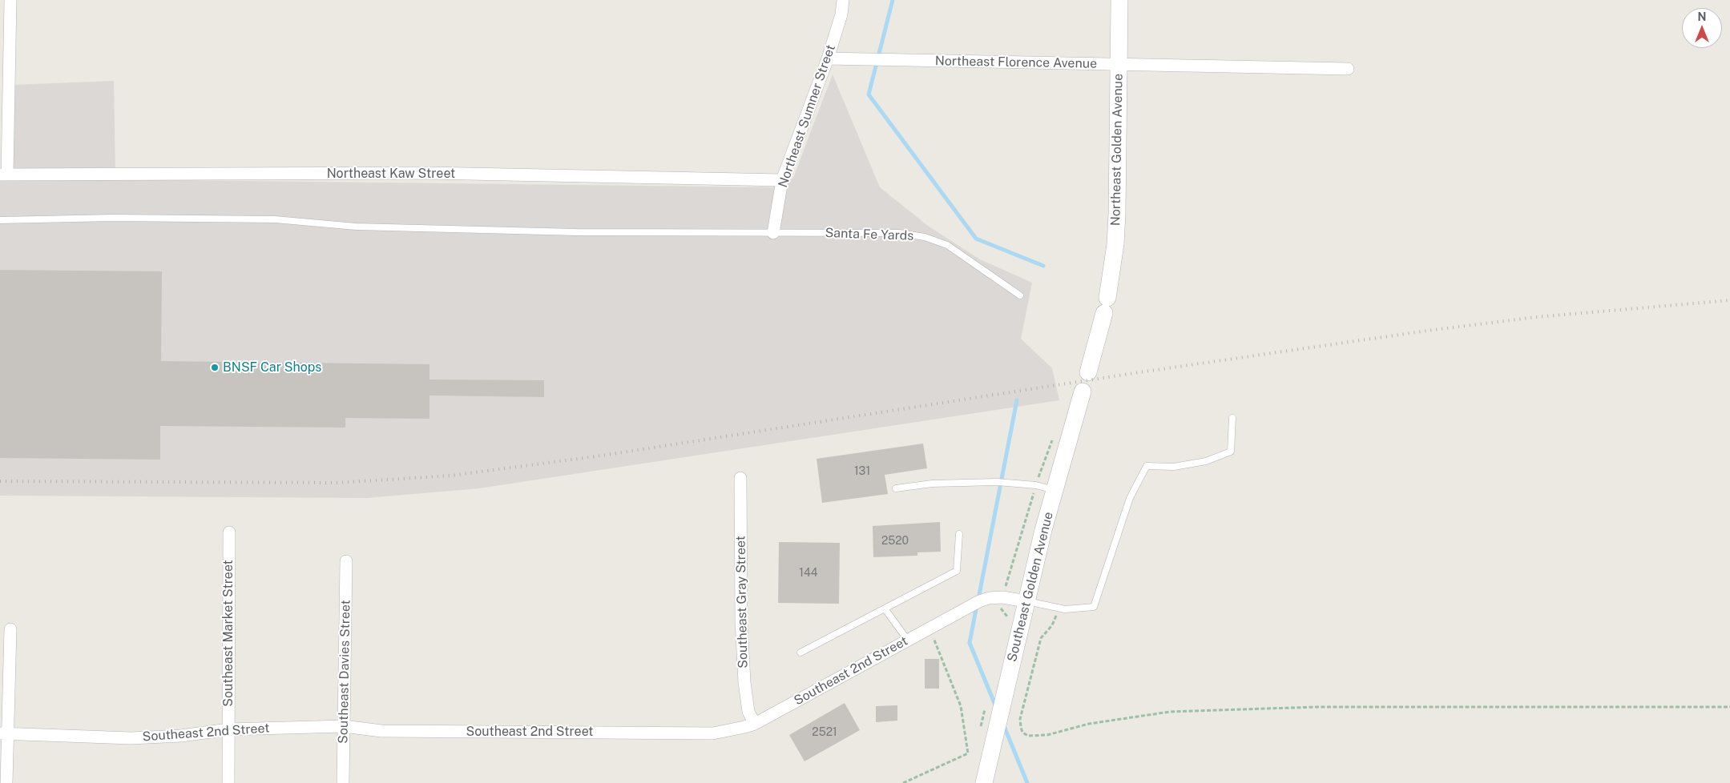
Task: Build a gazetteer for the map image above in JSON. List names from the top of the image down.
{
  "streets": {
    "street": [
      "Northeast Florence Avenue",
      "Northeast Sumner Street",
      "Northeast Golden Avenue",
      "Northeast Kaw Street",
      "Southeast Golden Avenue",
      "Southeast Gray Street",
      "Southeast Market Street",
      "Southeast 2nd Street",
      "Southeast Davies Street"
    ],
    "lane": ["Santa Fe Yards"]
  },
  "crossings": [
    ["Northeast Florence Avenue", "Northeast Sumner Street"],
    ["Northeast Florence Avenue", "Northeast Golden Avenue"],
    ["Northeast Sumner Street", "Northeast Kaw Street"],
    ["Northeast Sumner Street", "Santa Fe Yards"],
    ["Southeast Golden Avenue", "Southeast 2nd Street"],
    ["Southeast Gray Street", "Southeast 2nd Street"],
    ["Southeast Market Street", "Southeast 2nd Street"],
    ["Southeast 2nd Street", "Southeast Davies Street"]
  ],
  "places": ["BNSF Car Shops"],
  "house_numbers": [
    "131",
    "2520",
    "144",
    "2521"
  ],
  "north": "top"
}
